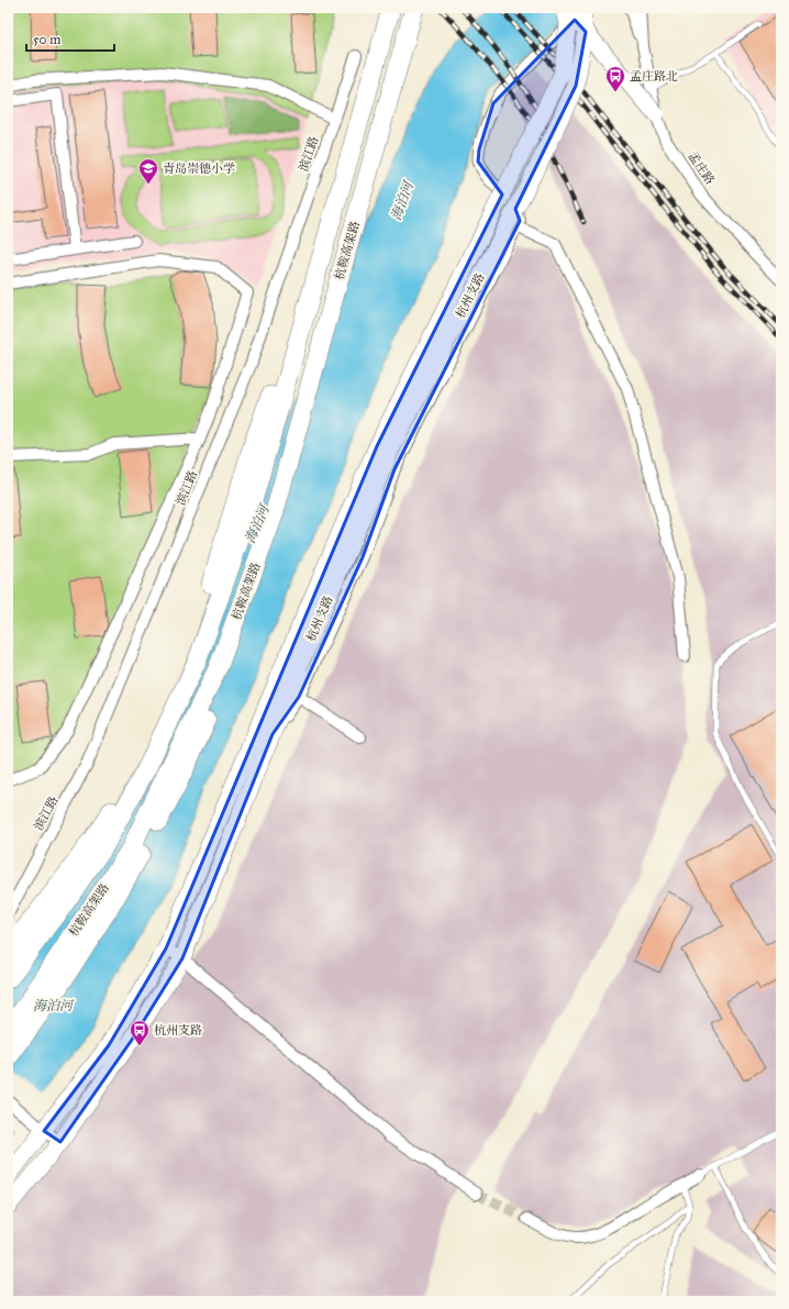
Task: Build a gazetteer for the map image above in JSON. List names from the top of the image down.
{
  "streets": {
    "highway": ["杭鞍高架路"],
    "main road": ["杭州支路"],
    "street": ["滨江路", "孟庄路"]
  },
  "water": ["海泊河"],
  "places": {
    "bus stop": ["孟庄路北", "杭州支路"],
    "school or university": ["青岛崇德小学"]
  },
  "scale_bar": "50 m"
}
